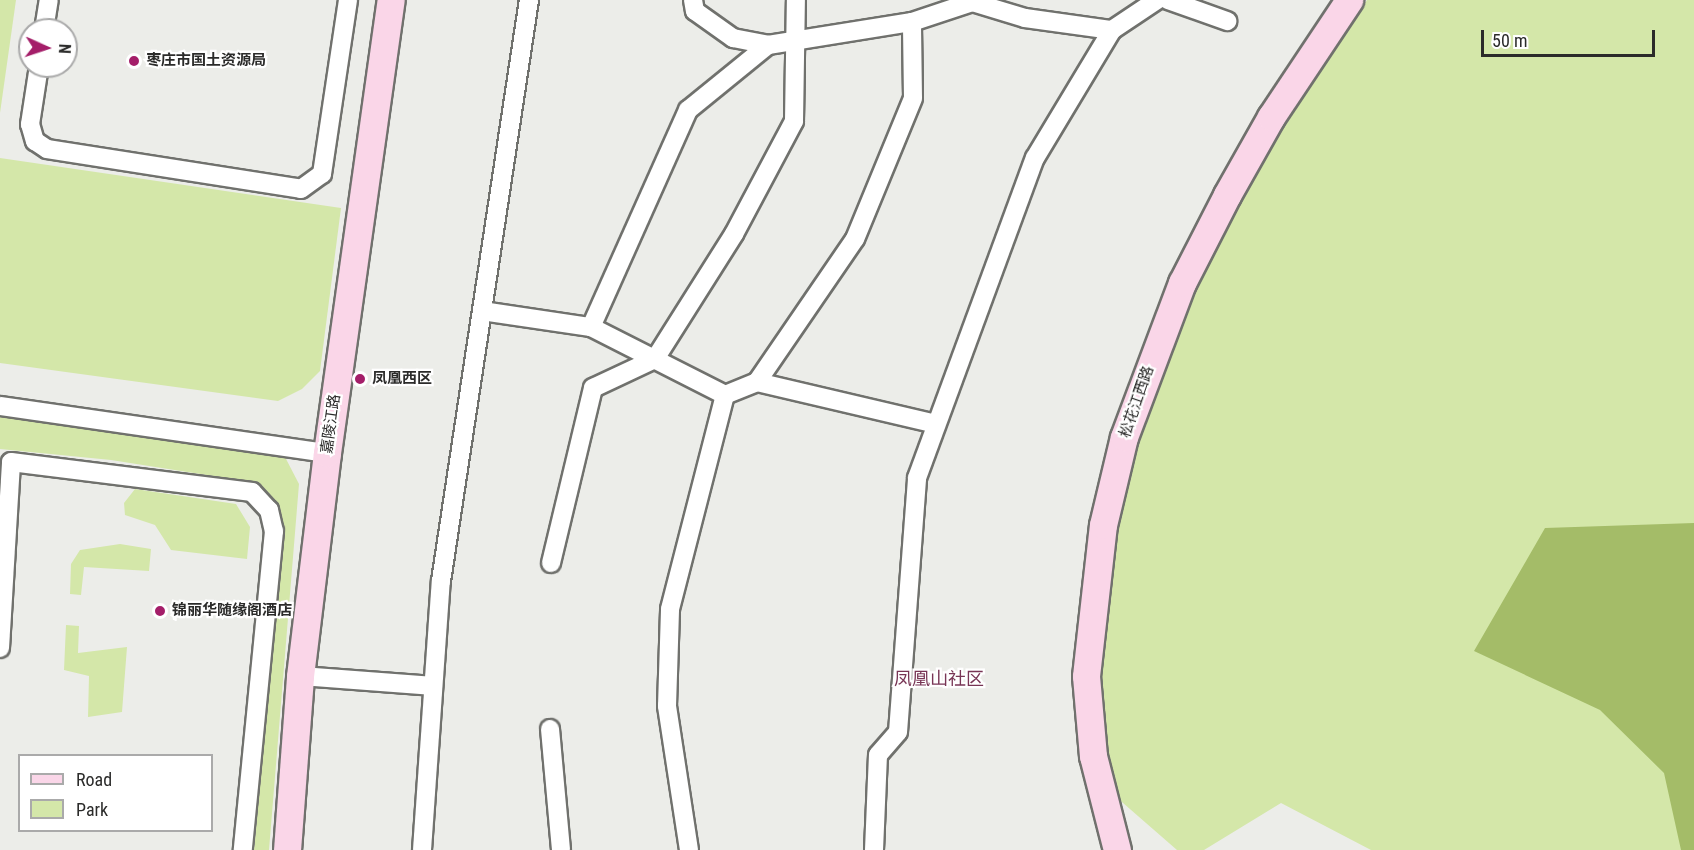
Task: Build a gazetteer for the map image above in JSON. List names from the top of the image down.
{
  "streets": {
    "street": ["松花江西路", "嘉陵江路"]
  },
  "districts": ["凤凰山社区"],
  "places": ["枣庄市国土资源局", "凤凰西区", "锦丽华随缘阁酒店"],
  "legend": ["Road", "Park"],
  "scale_bar": "50 m",
  "north": "right"
}
